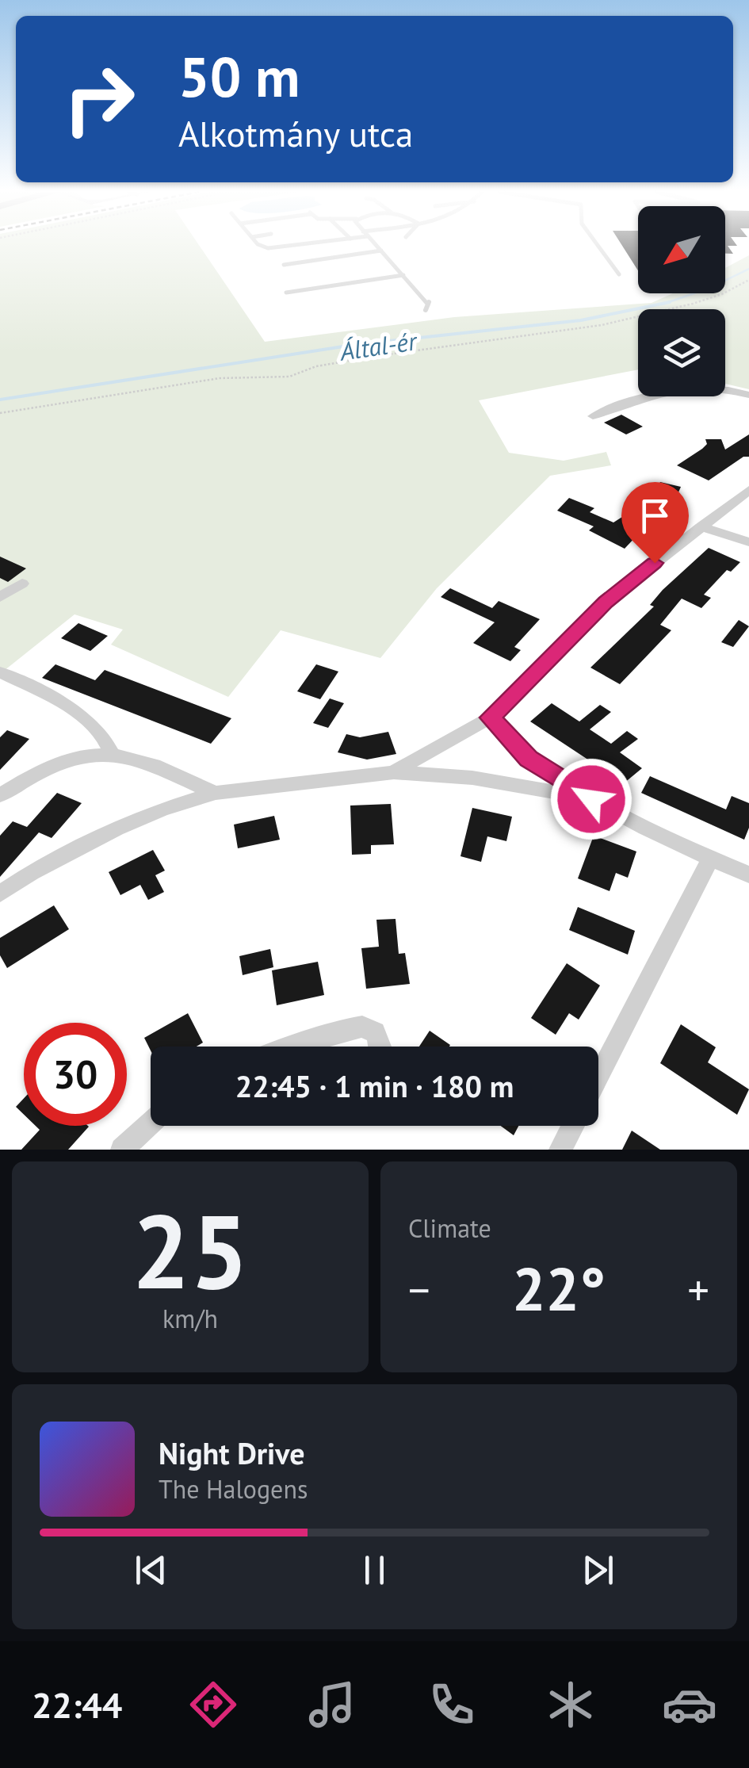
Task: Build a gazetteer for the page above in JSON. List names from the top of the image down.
{
  "water": ["Által-ér"],
  "north": "bottom left",
  "page": {
    "turn": ["50 m", "Alkotmány utca"],
    "limit": "30",
    "trip": "22:45 · 1 min · 180 m",
    "tile": [
      ["25", "km/h"],
      "Climate"
    ],
    "heat": ["−", "22°", "+"],
    "song": ["Night Drive", "The Halogens"],
    "tabs": "22:44"
  }
}
